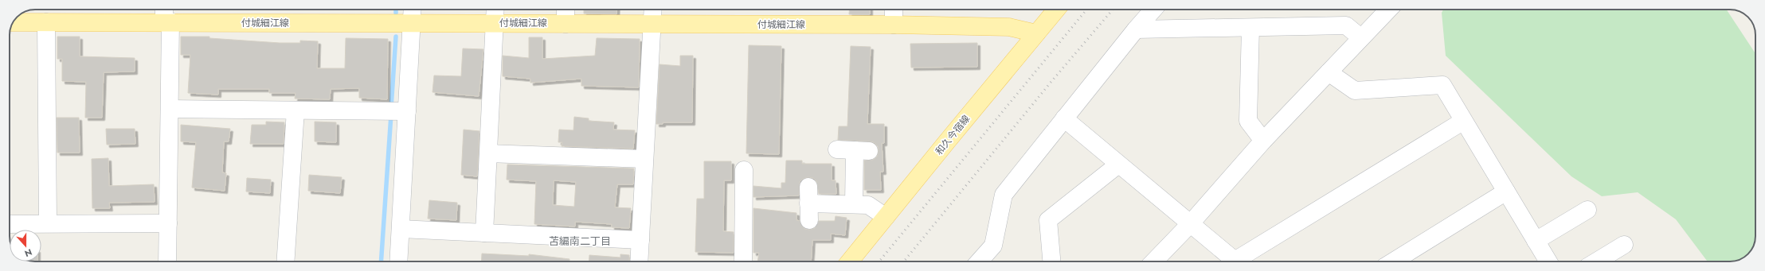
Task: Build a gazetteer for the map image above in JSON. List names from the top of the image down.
{
  "streets": {
    "main road": ["付城細江線", "和久今宿線"]
  },
  "crossings": [
    ["付城細江線", "和久今宿線"]
  ],
  "districts": ["苫編南二丁目"],
  "north": "bottom"
}
